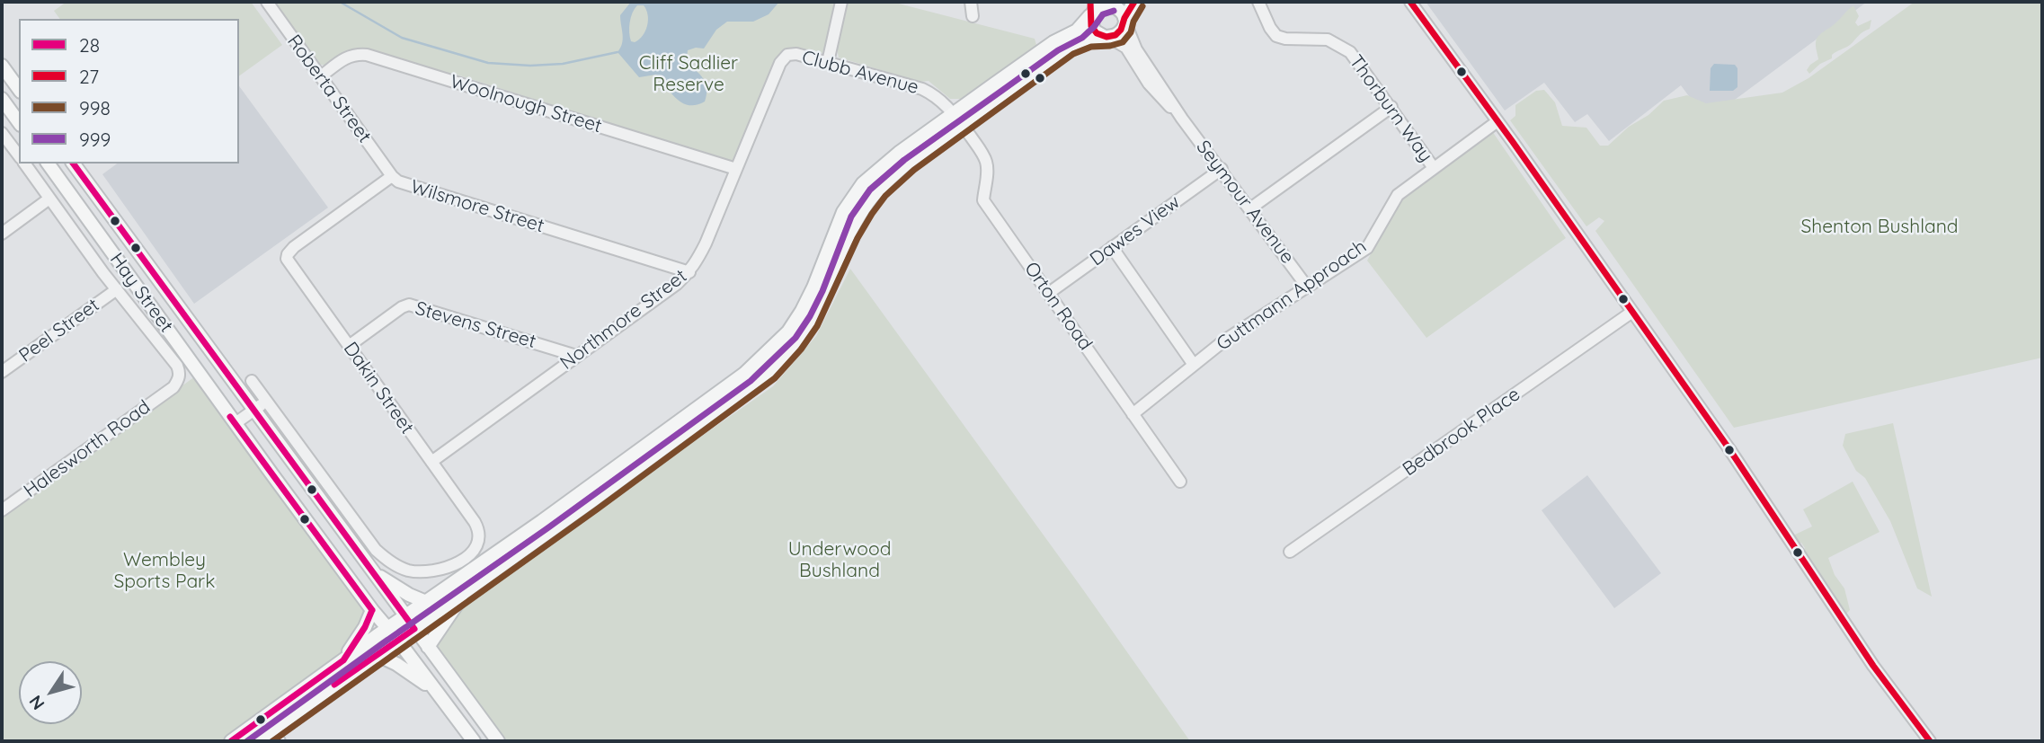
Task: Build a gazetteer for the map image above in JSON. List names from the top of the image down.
{
  "streets": {
    "main road": ["Hay Street"],
    "street": [
      "Clubb Avenue",
      "Roberta Street",
      "Woolnough Street",
      "Thorburn Way",
      "Seymour Avenue",
      "Wilsmore Street",
      "Dawes View",
      "Guttmann Approach",
      "Orton Road",
      "Northmore Street",
      "Stevens Street",
      "Peel Street",
      "Dakin Street",
      "Bedbrook Place",
      "Halesworth Road"
    ]
  },
  "crossings": [
    ["Clubb Avenue", "Orton Road"],
    ["Clubb Avenue", "Northmore Street"],
    ["Roberta Street", "Woolnough Street"],
    ["Roberta Street", "Wilsmore Street"],
    ["Woolnough Street", "Northmore Street"],
    ["Thorburn Way", "Guttmann Approach"],
    ["Seymour Avenue", "Dawes View"],
    ["Seymour Avenue", "Guttmann Approach"],
    ["Wilsmore Street", "Northmore Street"],
    ["Wilsmore Street", "Dakin Street"],
    ["Dawes View", "Orton Road"],
    ["Guttmann Approach", "Orton Road"],
    ["Northmore Street", "Stevens Street"],
    ["Northmore Street", "Dakin Street"],
    ["Stevens Street", "Dakin Street"],
    ["Peel Street", "Halesworth Road"]
  ],
  "parks": [
    "Cliff Sadlier Reserve",
    "Shenton Bushland",
    "Underwood Bushland",
    "Wembley Sports Park"
  ],
  "lines": [
    "transit line 27",
    "transit line 998",
    "transit line 999",
    "transit line 28"
  ],
  "legend": [
    "28",
    "27",
    "998",
    "999"
  ],
  "north": "bottom left"
}
